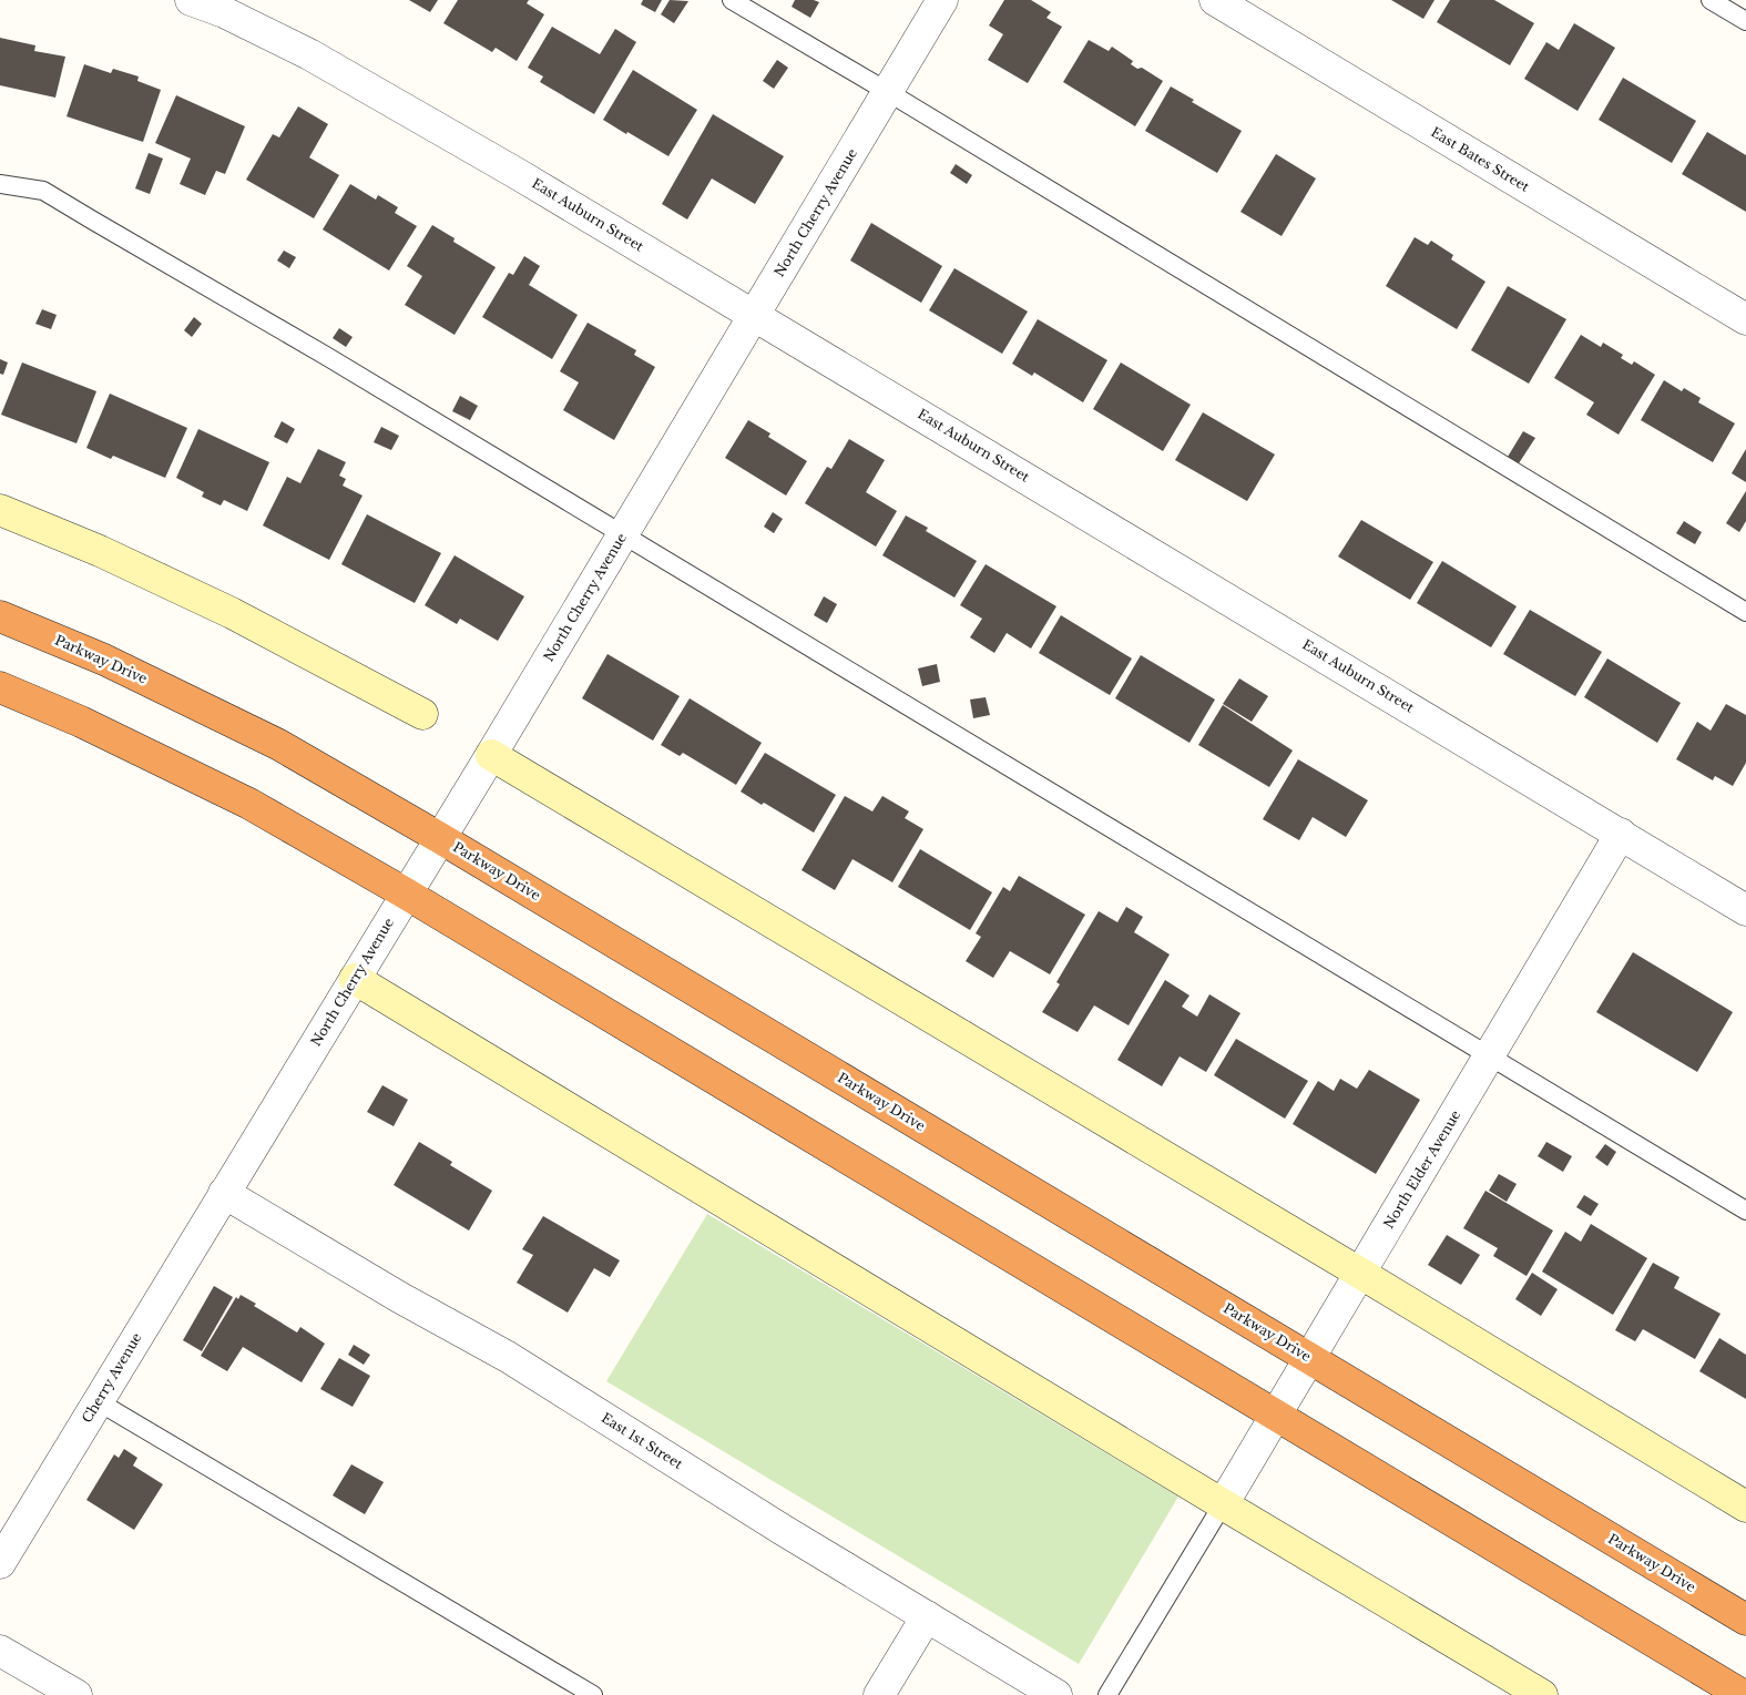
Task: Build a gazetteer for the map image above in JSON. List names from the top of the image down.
{
  "streets": {
    "highway": ["Parkway Drive"],
    "street": [
      "East Bates Street",
      "North Cherry Avenue",
      "East Auburn Street",
      "North Elder Avenue",
      "Cherry Avenue",
      "East 1st Street"
    ]
  },
  "crossings": [
    ["North Cherry Avenue", "East Auburn Street"],
    ["North Cherry Avenue", "Parkway Drive"],
    ["North Cherry Avenue", "Cherry Avenue"],
    ["North Cherry Avenue", "East 1st Street"],
    ["East Auburn Street", "North Elder Avenue"],
    ["Parkway Drive", "North Elder Avenue"],
    ["Cherry Avenue", "East 1st Street"]
  ]
}
